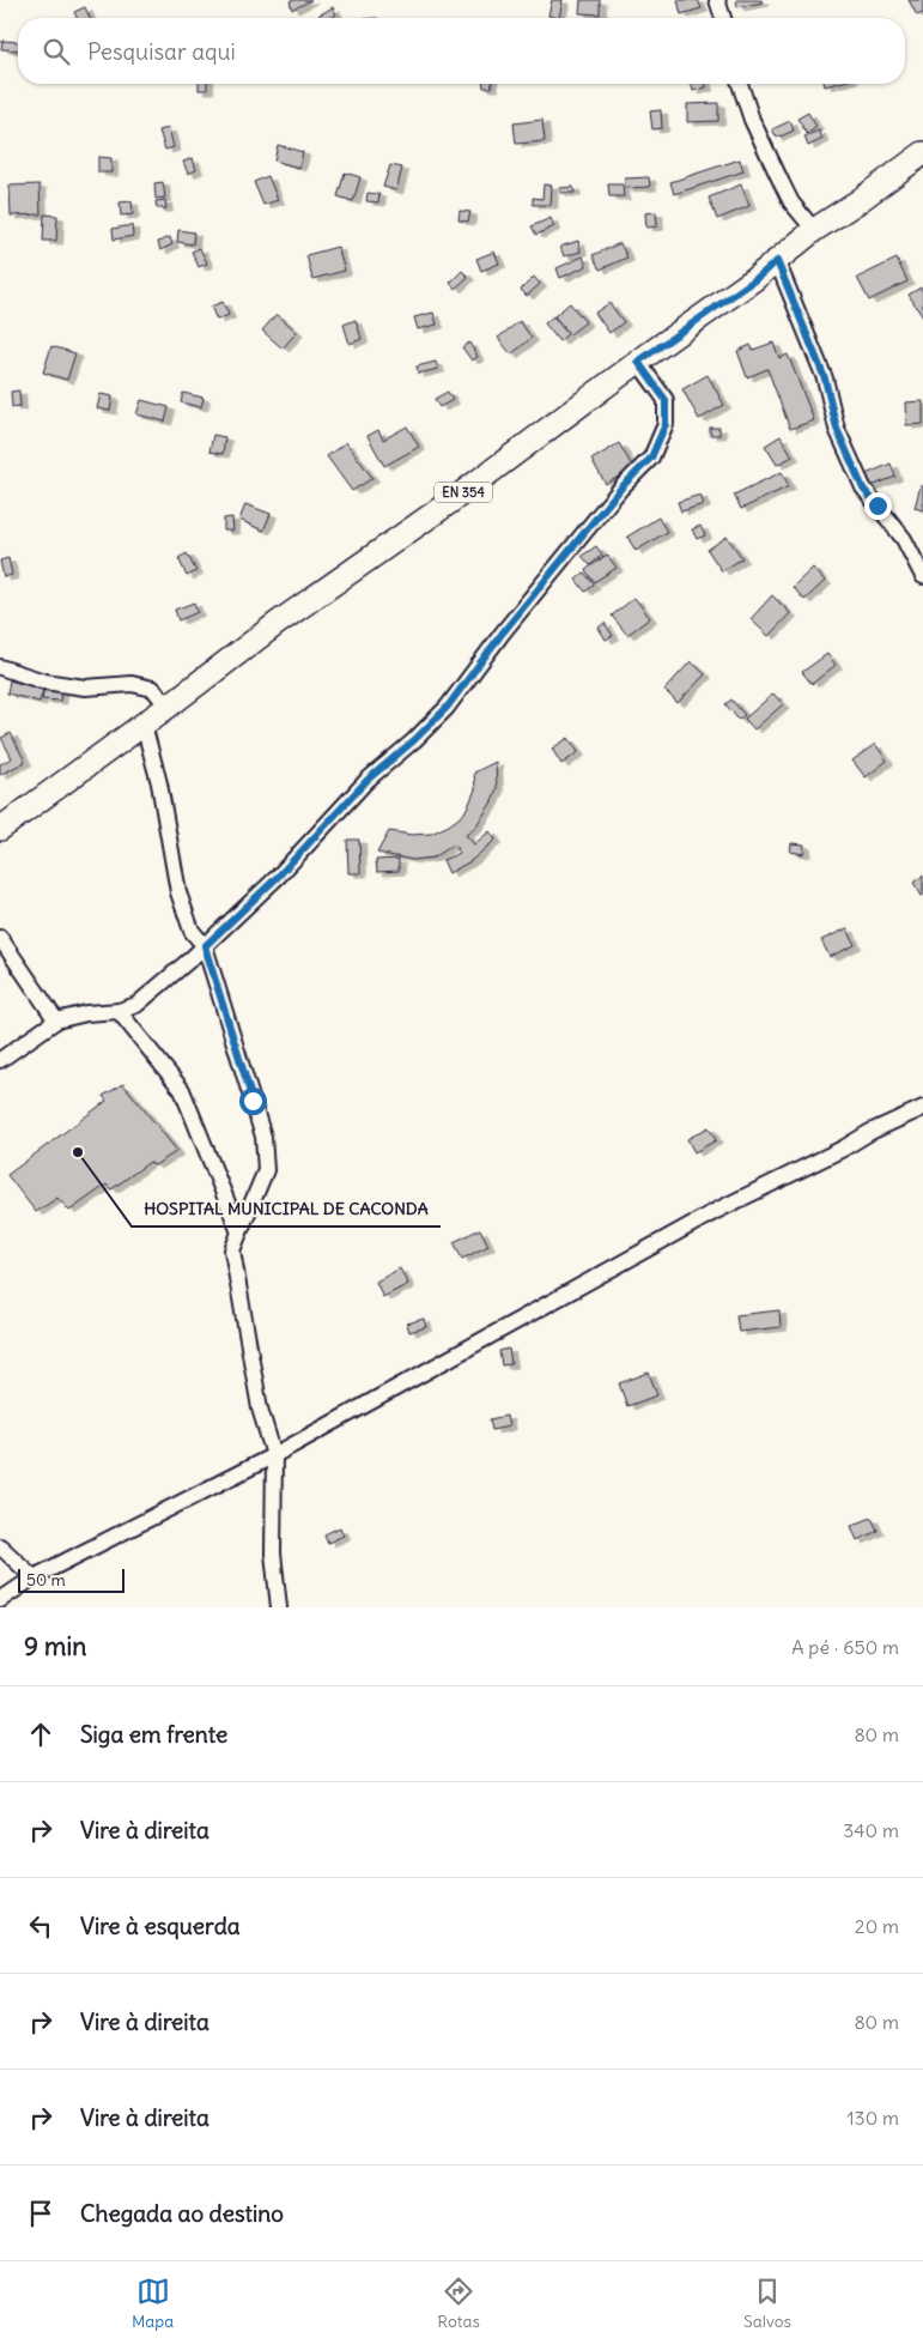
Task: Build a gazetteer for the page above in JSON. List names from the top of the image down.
{
  "streets": {
    "main road": ["EN 354"]
  },
  "places": ["HOSPITAL MUNICIPAL DE CACONDA"],
  "scale_bar": "50 m",
  "page": {
    "search": "Pesquisar aqui",
    "scale": "50 m",
    "heading": ["9 min", "A pé · 650 m"],
    "list": [
      ["Siga em frente", "80 m"],
      ["Vire à direita", "340 m"],
      ["Vire à esquerda", "20 m"],
      ["Vire à direita", "80 m"],
      ["Vire à direita", "130 m"],
      "Chegada ao destino"
    ],
    "nav": ["Mapa", "Rotas", "Salvos"]
  }
}
